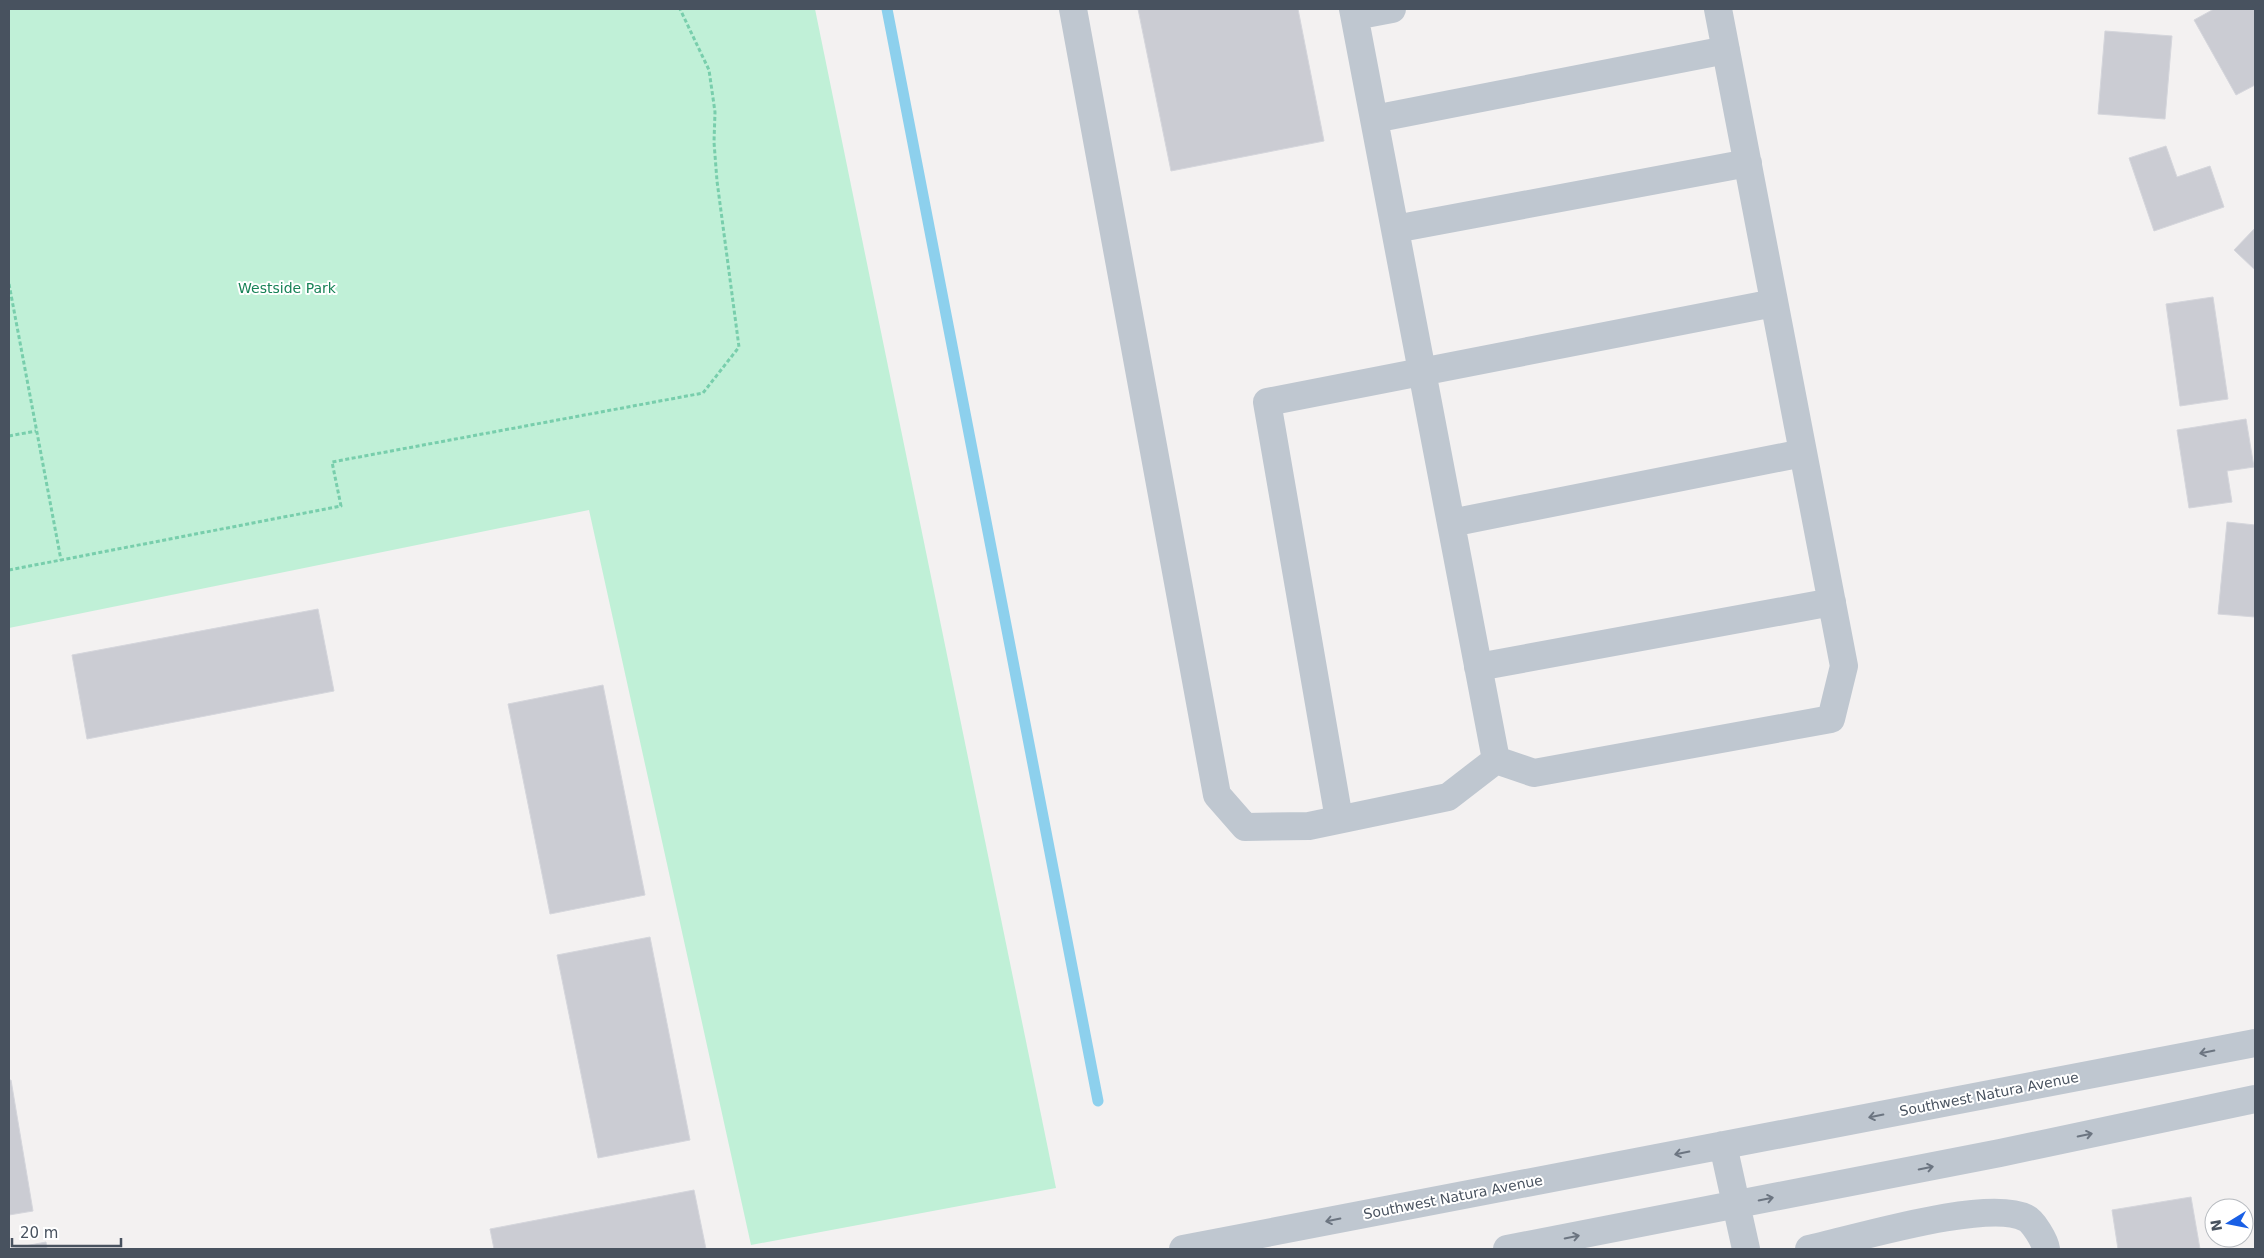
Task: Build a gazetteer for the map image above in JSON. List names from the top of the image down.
{
  "streets": {
    "street": ["Southwest Natura Avenue"]
  },
  "parks": ["Westside Park"],
  "scale_bar": "20 m",
  "north": "left"
}
